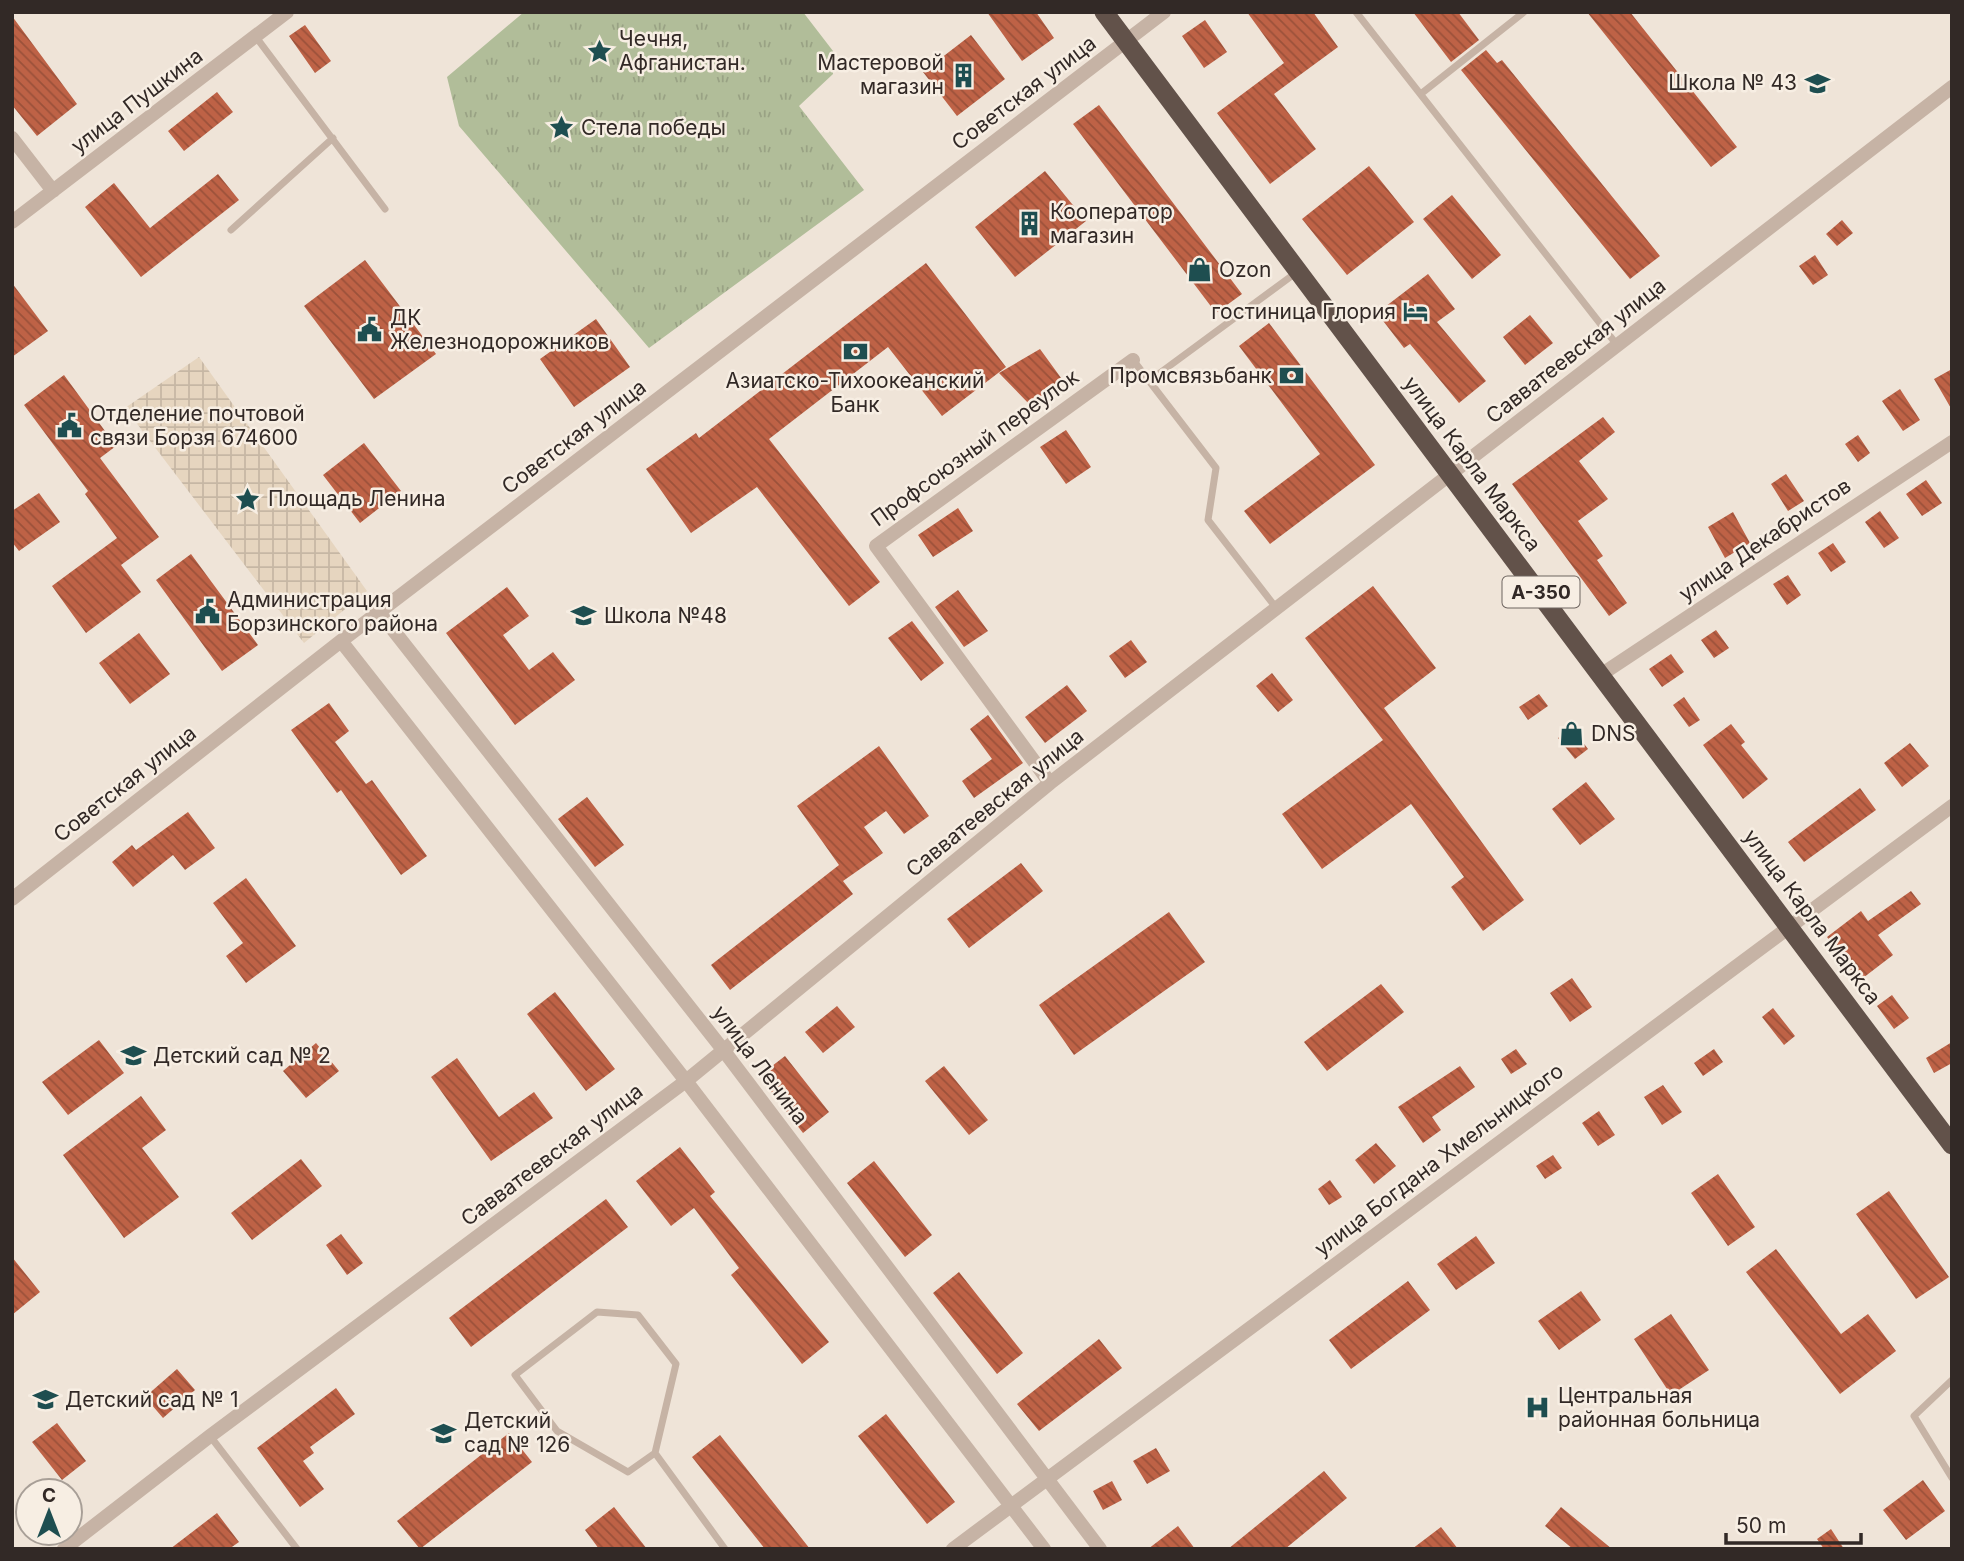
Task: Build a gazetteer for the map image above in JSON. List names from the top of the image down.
{
  "streets": {
    "highway": ["улица Карла Маркса", "А-350"],
    "street": [
      "Советская улица",
      "улица Пушкина",
      "Савватеевская улица",
      "Профсоюзный переулок",
      "улица Декабристов",
      "улица Ленина",
      "улица Богдана Хмельницкого"
    ]
  },
  "crossings": [
    ["Советская улица", "улица Карла Маркса"],
    ["Советская улица", "улица Ленина"],
    ["Савватеевская улица", "Профсоюзный переулок"],
    ["Савватеевская улица", "улица Карла Маркса"],
    ["Савватеевская улица", "улица Ленина"],
    ["улица Карла Маркса", "улица Декабристов"],
    ["улица Карла Маркса", "улица Богдана Хмельницкого"],
    ["улица Ленина", "улица Богдана Хмельницкого"]
  ],
  "places": {
    "place": ["Чечня, Афганистан.", "Стела победы", "Площадь Ленина"],
    "building": ["Мастеровой магазин", "Кооператор магазин"],
    "school or university": [
      "Школа № 43",
      "Школа №48",
      "Детский сад № 2",
      "Детский сад № 1",
      "Детский сад № 126"
    ],
    "shop": ["Ozon", "DNS"],
    "hotel": ["гостиница Глория"],
    "public building": ["ДК Железнодорожников", "Отделение почтовой связи Борзя 674600", "Администрация Борзинского района"],
    "bank": ["Азиатско-Тихоокеанский Банк", "Промсвязьбанк"],
    "hospital": ["Центральная районная больница"]
  },
  "scale_bar": "50 m",
  "north": "top"
}
